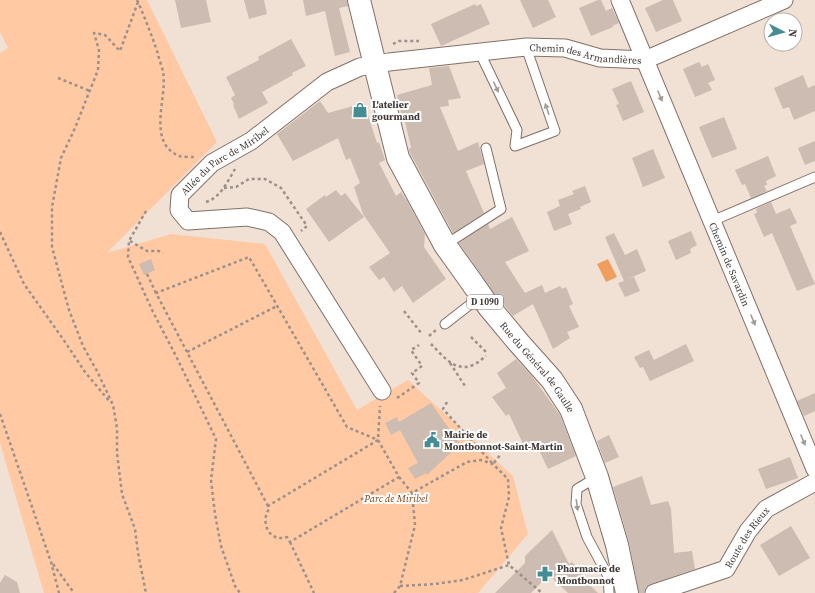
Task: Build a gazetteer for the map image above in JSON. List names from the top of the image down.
{
  "streets": {
    "main road": ["D 1090", "Rue du Général de Gaulle"],
    "street": [
      "Chemin des Armandières",
      "Allée du Parc de Miribel",
      "Chemin de Savardin",
      "Route des Rieux"
    ]
  },
  "crossings": [
    ["Chemin des Armandières", "Allée du Parc de Miribel"],
    ["Chemin des Armandières", "Chemin de Savardin"],
    ["Chemin des Armandières", "Rue du Général de Gaulle"],
    ["Allée du Parc de Miribel", "Rue du Général de Gaulle"]
  ],
  "one_way": ["Chemin de Savardin"],
  "parks": ["Parc de Miribel"],
  "places": {
    "shop": ["L'atelier gourmand"],
    "public building": ["Mairie de Montbonnot-Saint-Martin"],
    "pharmacy": ["Pharmacie de Montbonnot"]
  },
  "north": "right"
}
